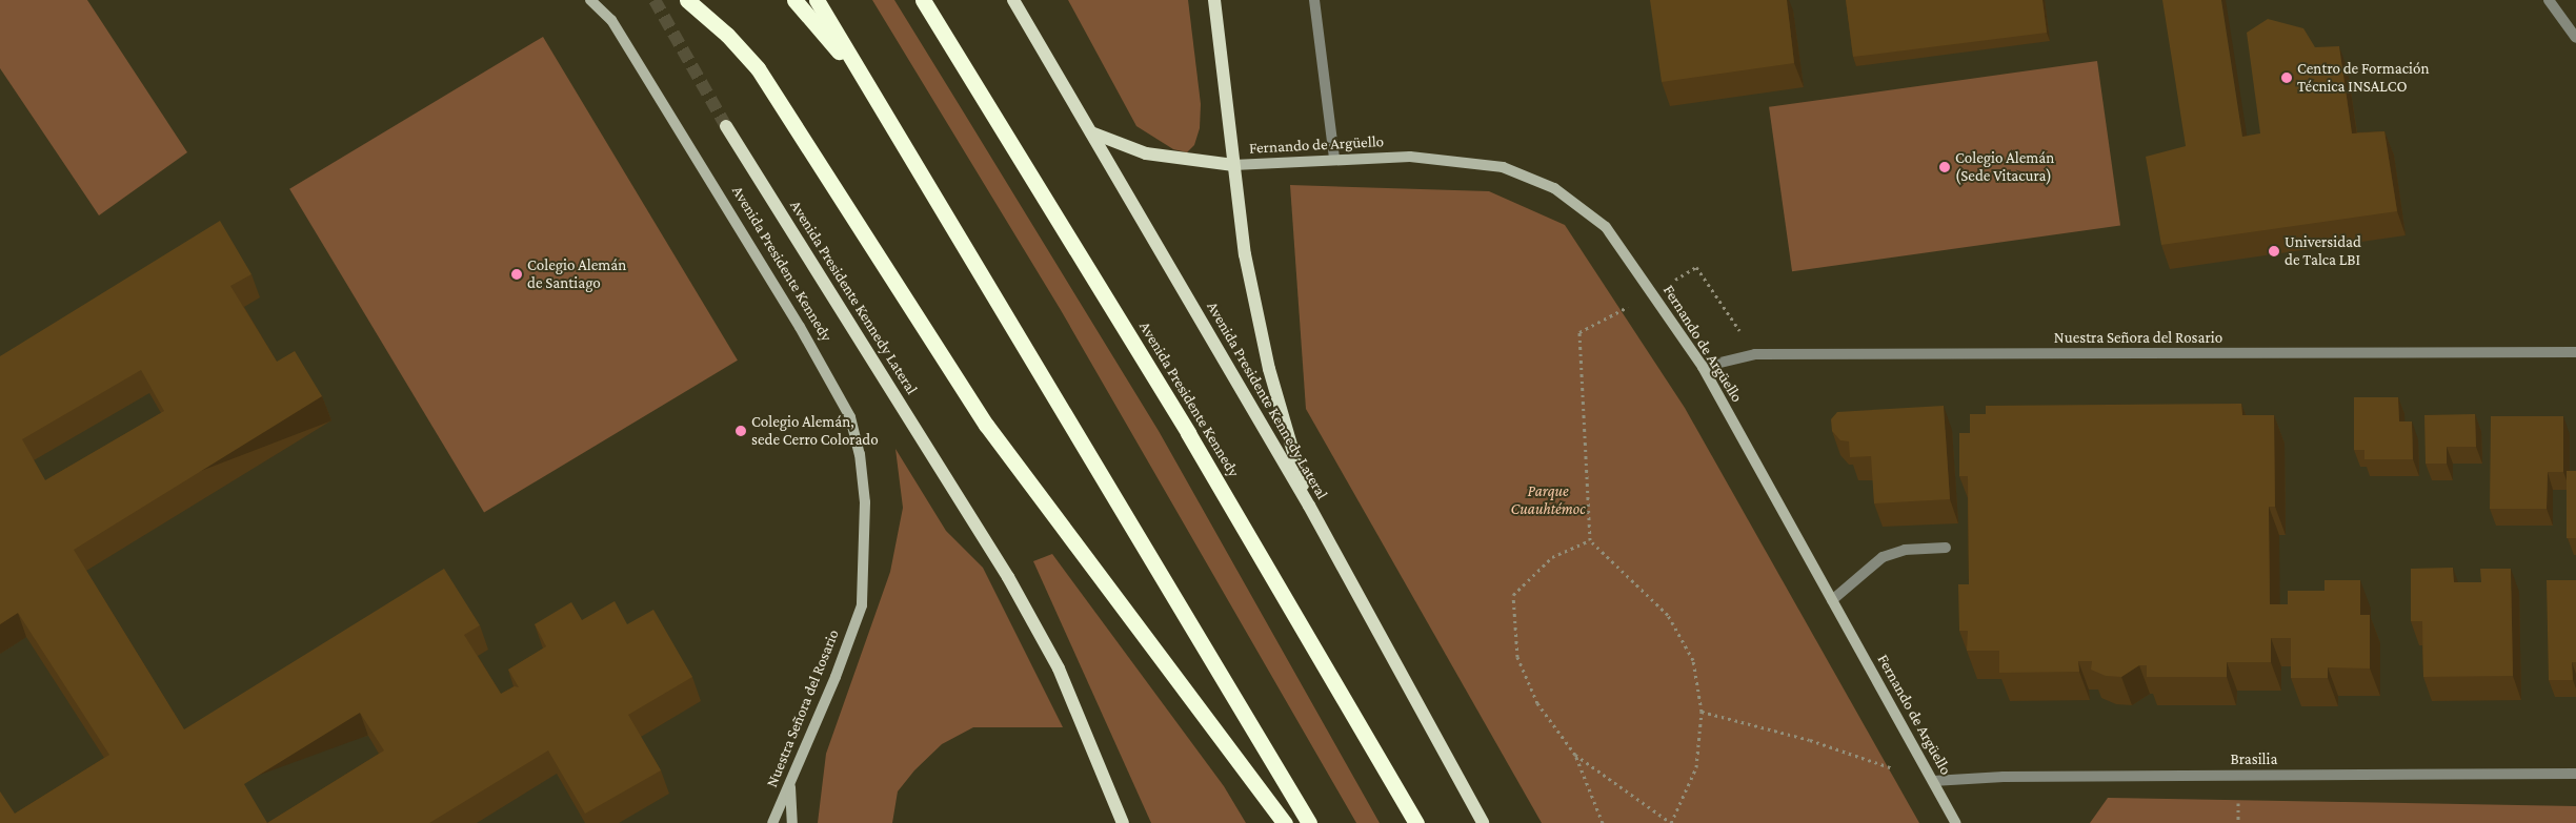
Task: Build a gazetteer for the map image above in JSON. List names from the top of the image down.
{
  "streets": {
    "highway": ["Avenida Presidente Kennedy"],
    "main road": ["Avenida Presidente Kennedy Lateral"],
    "street": ["Fernando de Argüello", "Nuestra Señora del Rosario", "Brasilia"]
  },
  "crossings": [
    ["Fernando de Argüello", "Nuestra Señora del Rosario"],
    ["Fernando de Argüello", "Brasilia"],
    ["Avenida Presidente Kennedy", "Nuestra Señora del Rosario"]
  ],
  "parks": ["Parque Cuauhtémoc"],
  "places": [
    "Centro de Formación Técnica INSALCO",
    "Colegio Alemán (Sede Vitacura)",
    "Universidad de Talca LBI",
    "Colegio Alemán de Santiago",
    "Colegio Alemán, sede Cerro Colorado"
  ]
}
